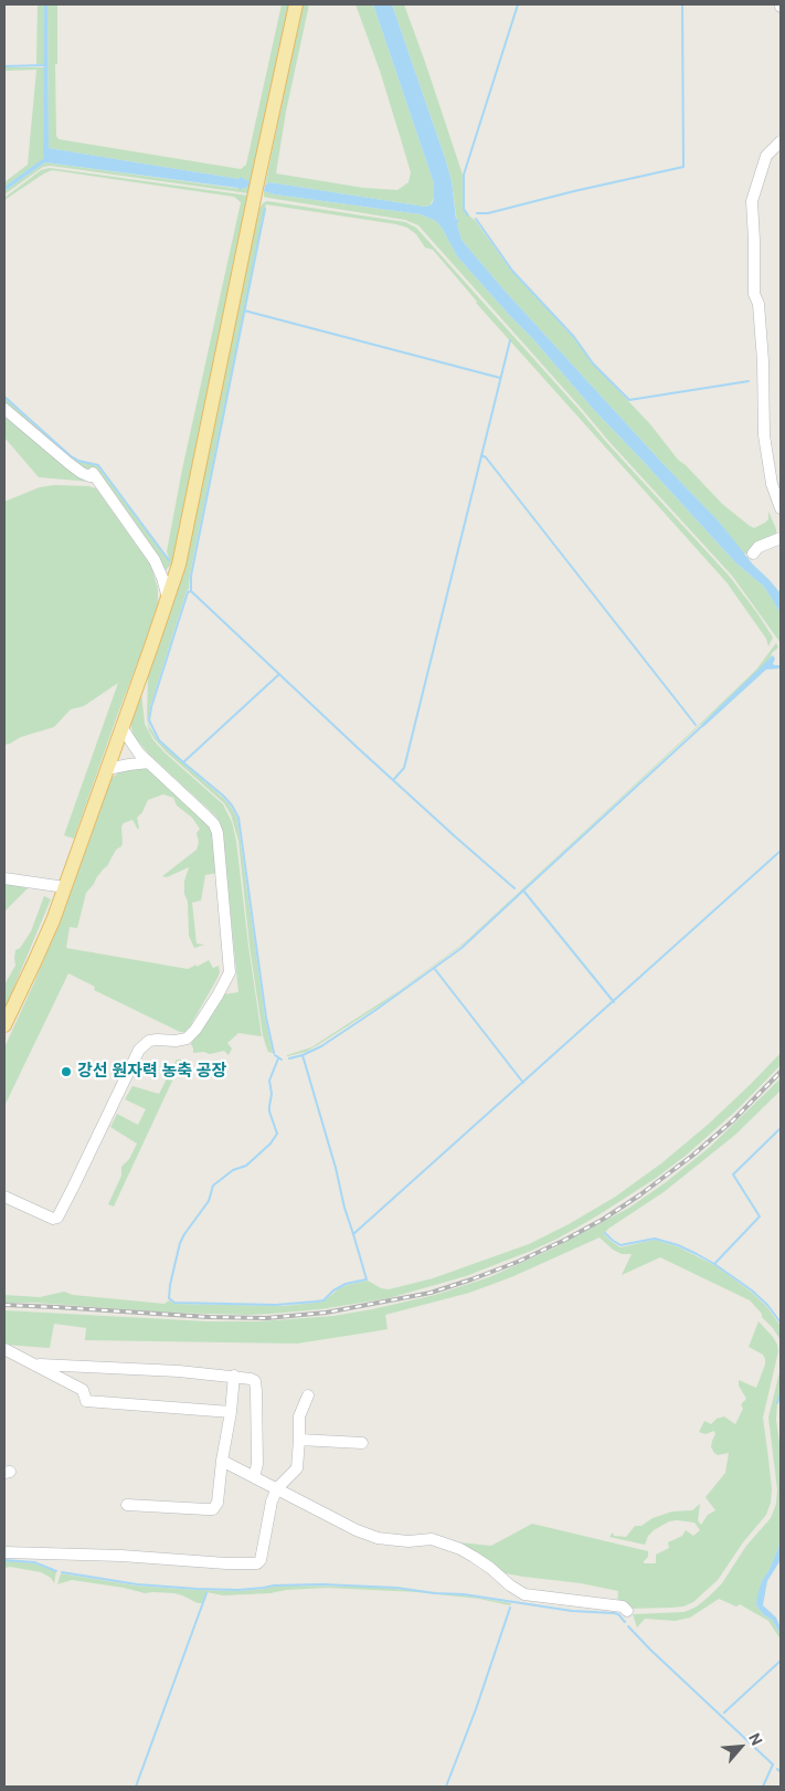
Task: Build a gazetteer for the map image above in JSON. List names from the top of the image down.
{
  "places": ["강선 원자력 농축 공장"],
  "north": "top right"
}
